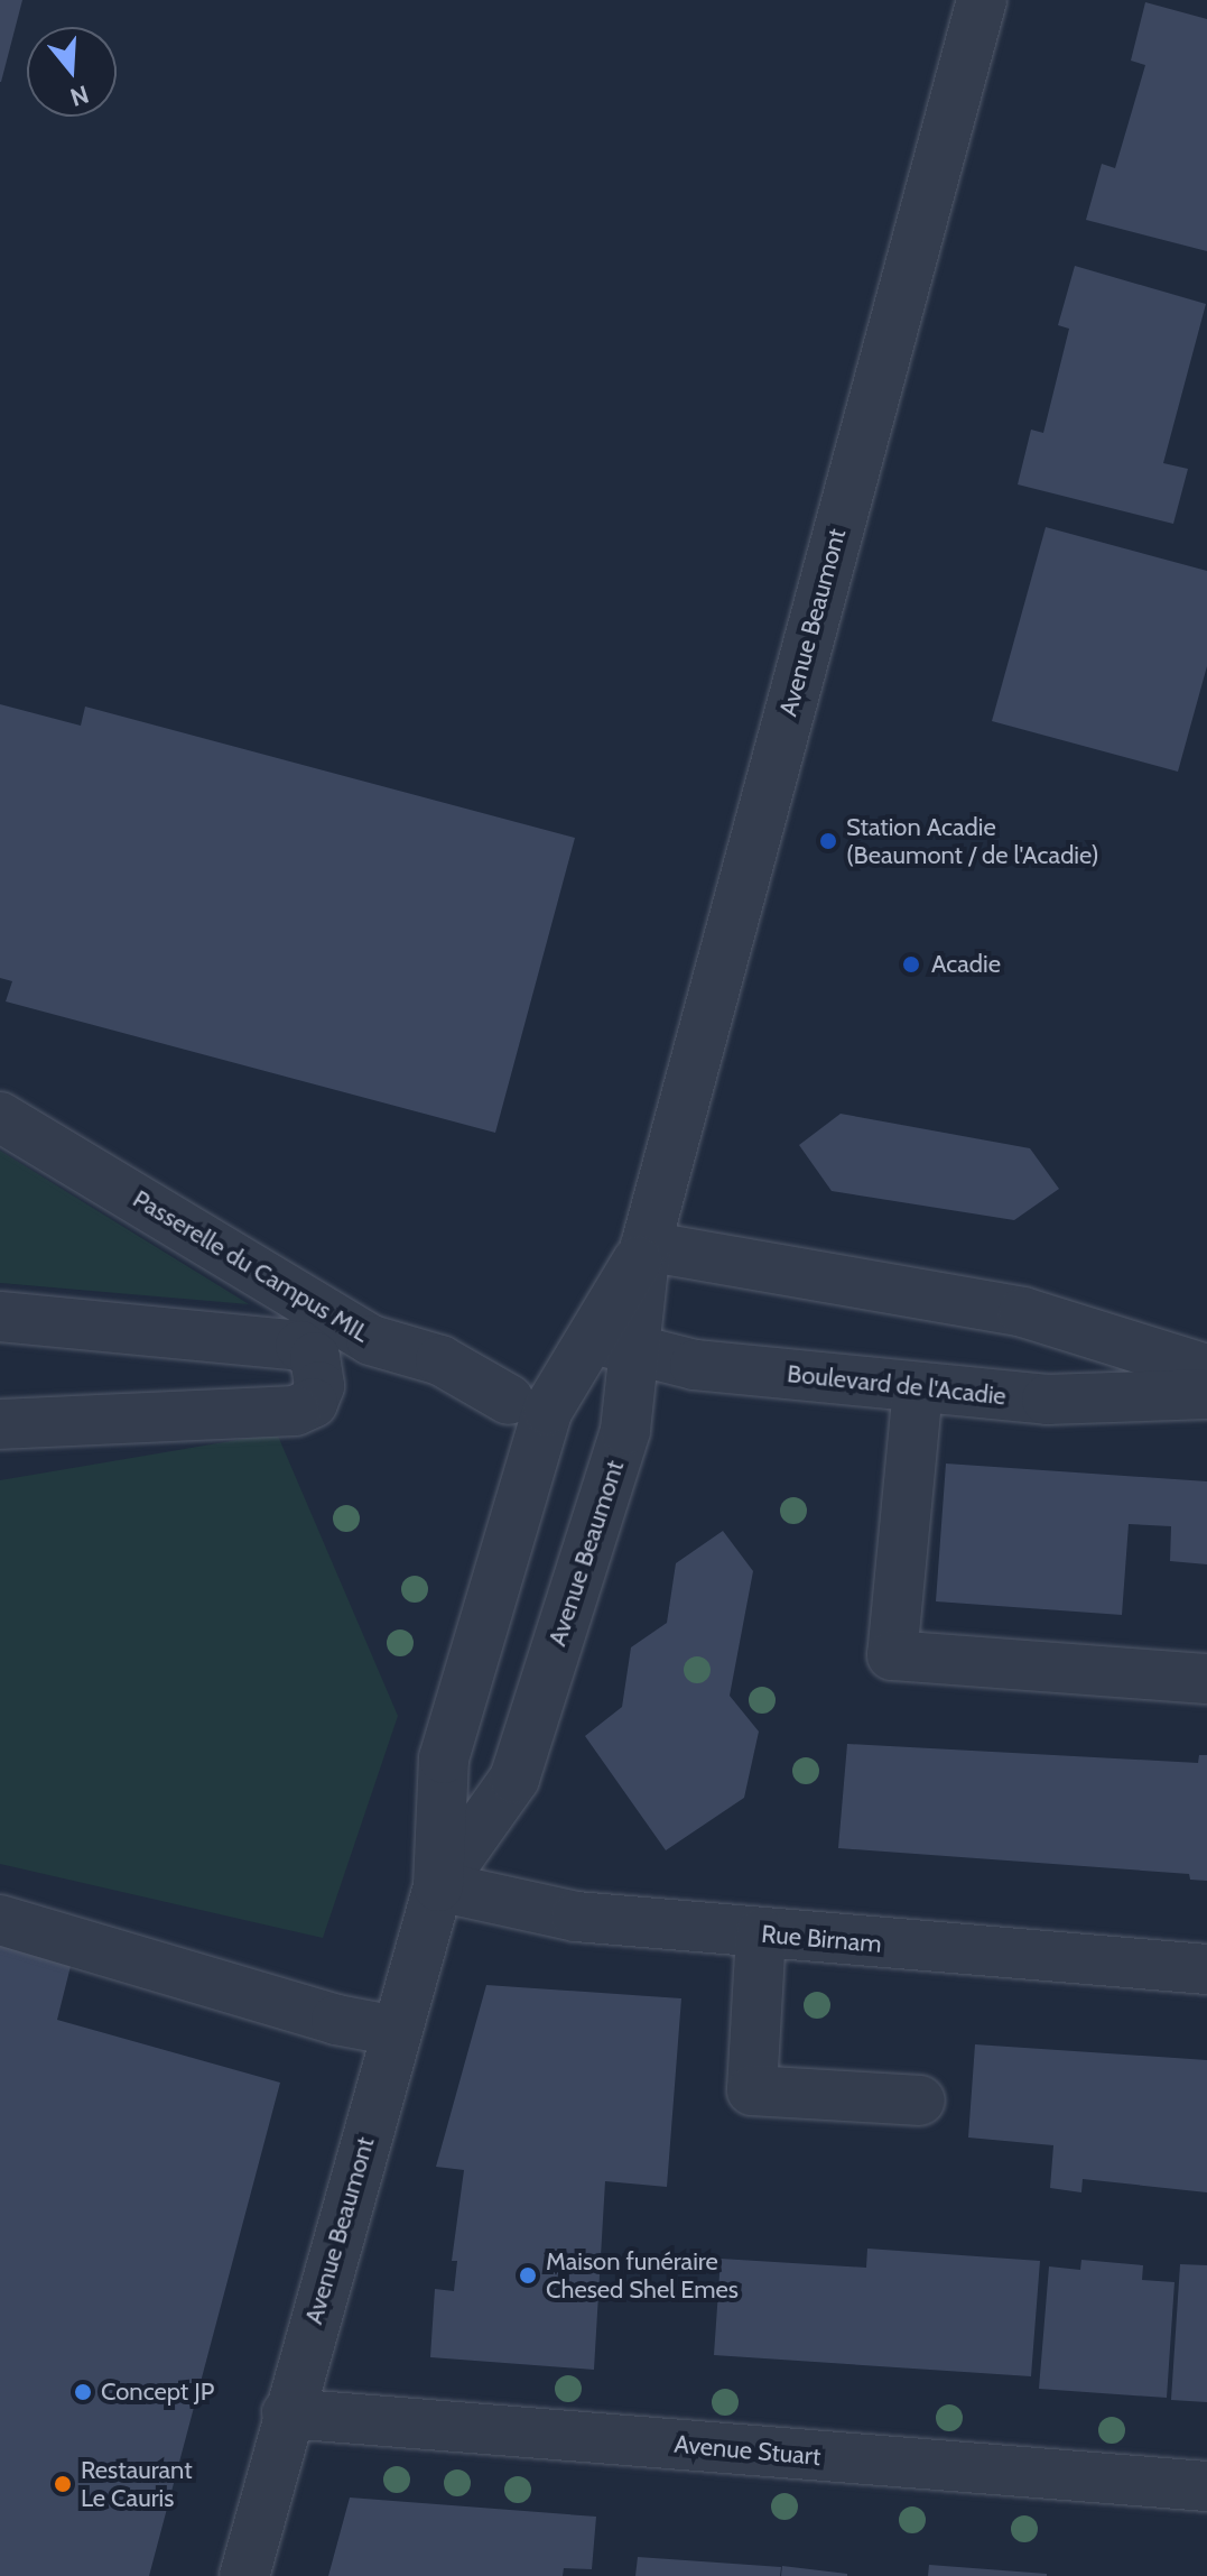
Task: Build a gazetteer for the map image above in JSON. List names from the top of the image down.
{
  "streets": {
    "street": [
      "Avenue Beaumont",
      "Passerelle du Campus MIL",
      "Boulevard de l'Acadie",
      "Rue Birnam",
      "Avenue Stuart"
    ]
  },
  "crossings": [
    ["Avenue Beaumont", "Boulevard de l'Acadie"],
    ["Avenue Beaumont", "Rue Birnam"],
    ["Avenue Beaumont", "Avenue Stuart"]
  ],
  "places": [
    "Station Acadie (Beaumont / de l'Acadie)",
    "Acadie",
    "Maison funéraire Chesed Shel Emes",
    "Concept JP",
    "Restaurant Le Cauris"
  ],
  "north": "bottom"
}
